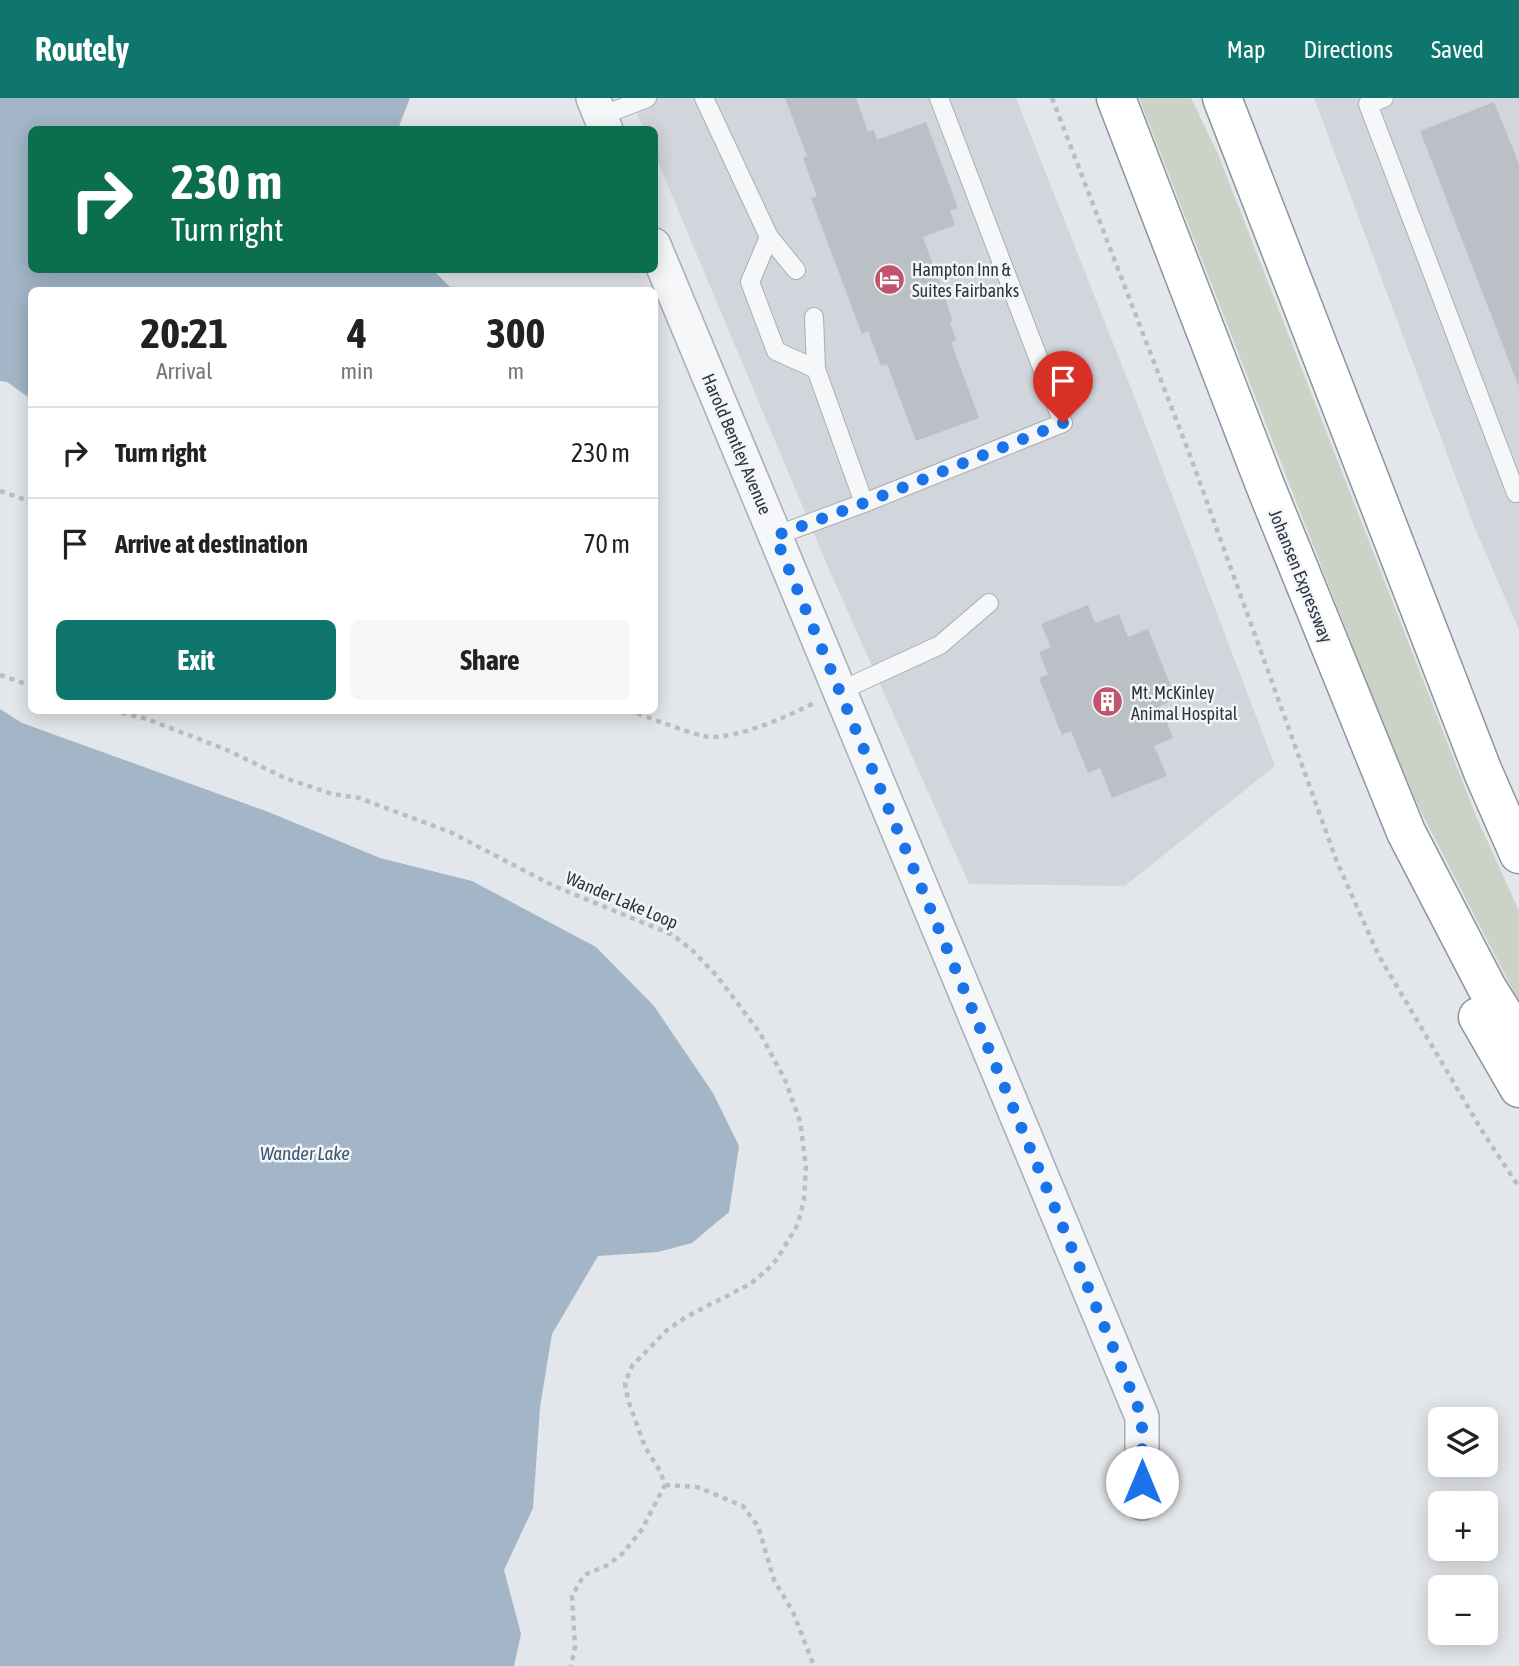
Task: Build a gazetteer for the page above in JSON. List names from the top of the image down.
{
  "streets": {
    "highway": ["Johansen Expressway"],
    "street": ["Harold Bentley Avenue"],
    "path": ["Wander Lake Loop"]
  },
  "water": ["Wander Lake"],
  "places": {
    "hotel": ["Hampton Inn & Suites Fairbanks"],
    "building": ["Mt. McKinley Animal Hospital"]
  },
  "page": {
    "header": "Routely",
    "nav": ["Map", "Directions", "Saved"],
    "turn": ["230 m", "Turn right"],
    "eta": [
      "20:21",
      "Arrival",
      "4",
      "min",
      "300",
      "m"
    ],
    "list": [
      {
        "name": "Turn right",
        "value": "230 m"
      },
      {
        "name": "Arrive at destination",
        "value": "70 m"
      }
    ],
    "buttons": ["Exit", "Share"],
    "map_buttons": ["+", "−"]
  }
}
